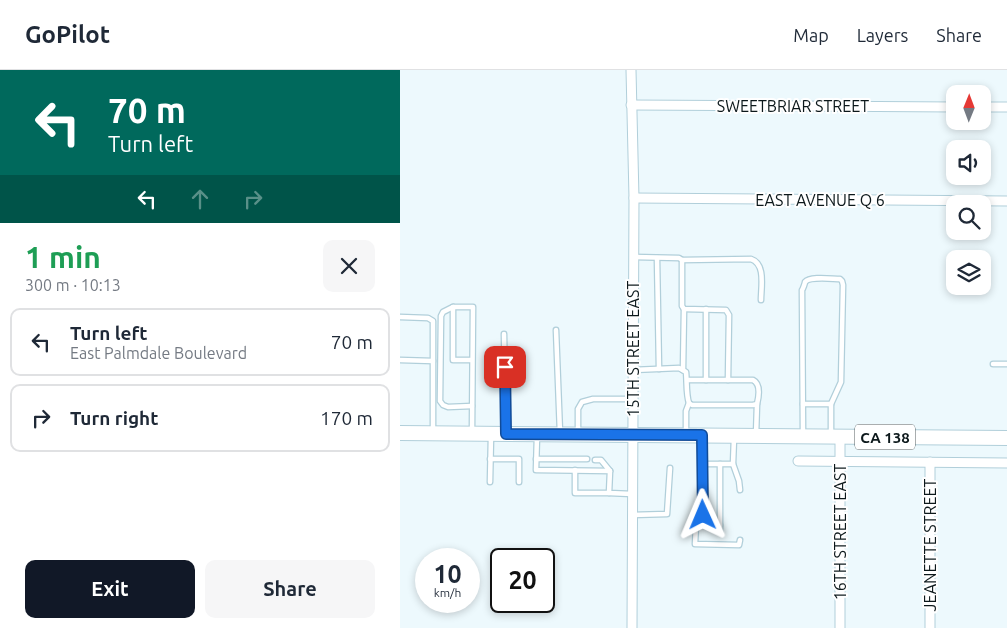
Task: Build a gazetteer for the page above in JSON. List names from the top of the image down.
{
  "streets": {
    "highway": ["CA 138"],
    "street": [
      "SWEETBRIAR STREET",
      "EAST AVENUE Q 6",
      "15TH STREET EAST",
      "16TH STREET EAST",
      "JEANETTE STREET"
    ]
  },
  "crossings": [
    ["SWEETBRIAR STREET", "15TH STREET EAST"],
    ["EAST AVENUE Q 6", "15TH STREET EAST"],
    ["15TH STREET EAST", "CA 138"],
    ["CA 138", "16TH STREET EAST"]
  ],
  "north": "top",
  "page": {
    "header": "GoPilot",
    "nav": ["Map", "Layers", "Share"],
    "turn": ["70 m", "Turn left"],
    "heading": ["1 min", "300 m · 10:13"],
    "list": [
      {
        "name": "Turn left",
        "note": "East Palmdale Boulevard",
        "value": "70 m"
      },
      {
        "name": "Turn right",
        "value": "170 m"
      }
    ],
    "speed": "10 km/h",
    "limit": "20",
    "buttons": ["Exit", "Share"]
  }
}
